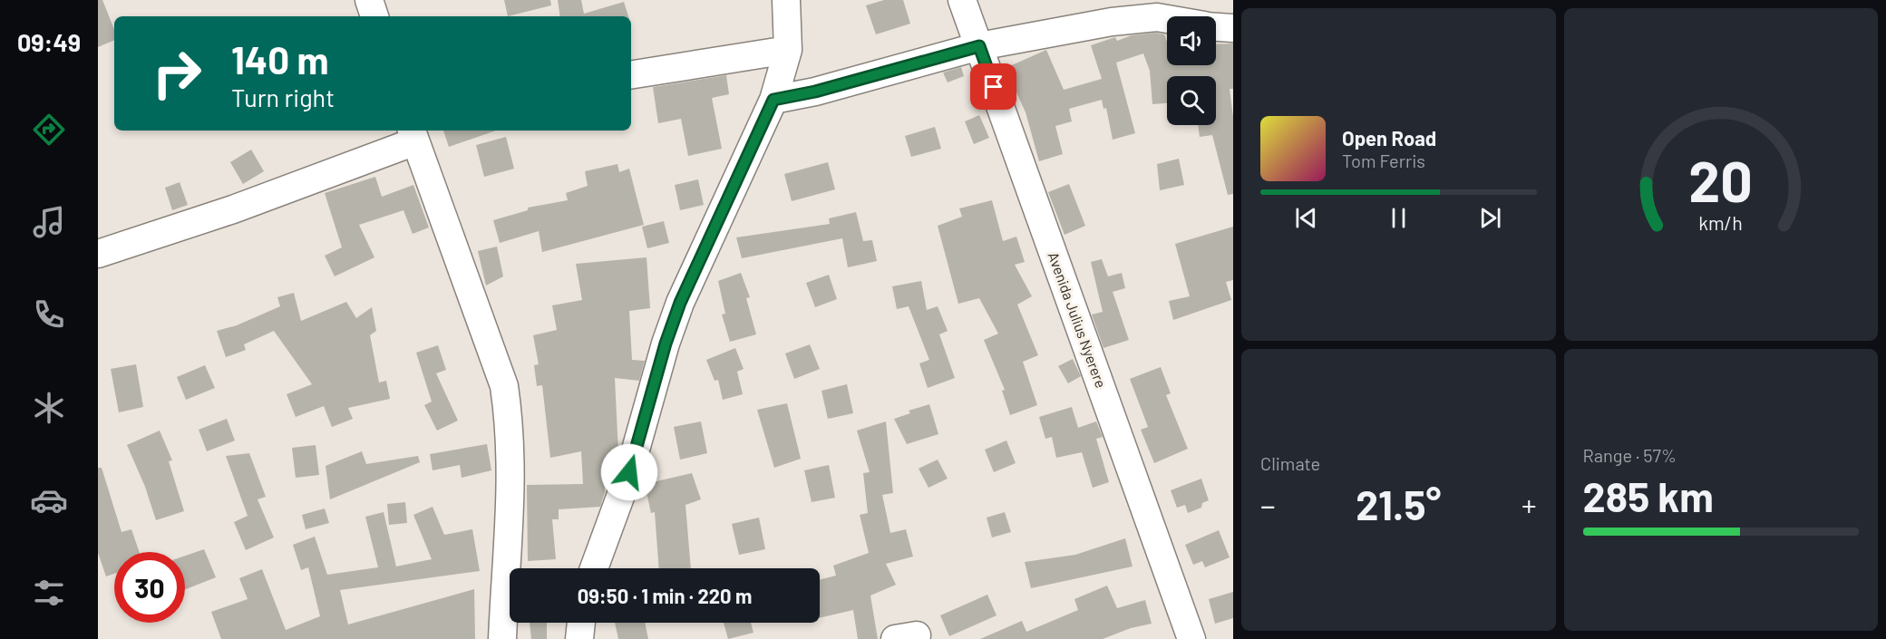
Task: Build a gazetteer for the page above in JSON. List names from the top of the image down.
{
  "streets": {
    "street": ["Avenida Julius Nyerere"]
  },
  "page": {
    "tabs": "09:49",
    "turn": ["140 m", "Turn right"],
    "song": ["Open Road", "Tom Ferris"],
    "tile": [
      "Climate",
      ["Range · 57%", "285 km"]
    ],
    "heat": ["−", "21.5°", "+"],
    "limit": "30",
    "trip": "09:50 · 1 min · 220 m",
    "gauge": ["20", "km/h"]
  }
}
